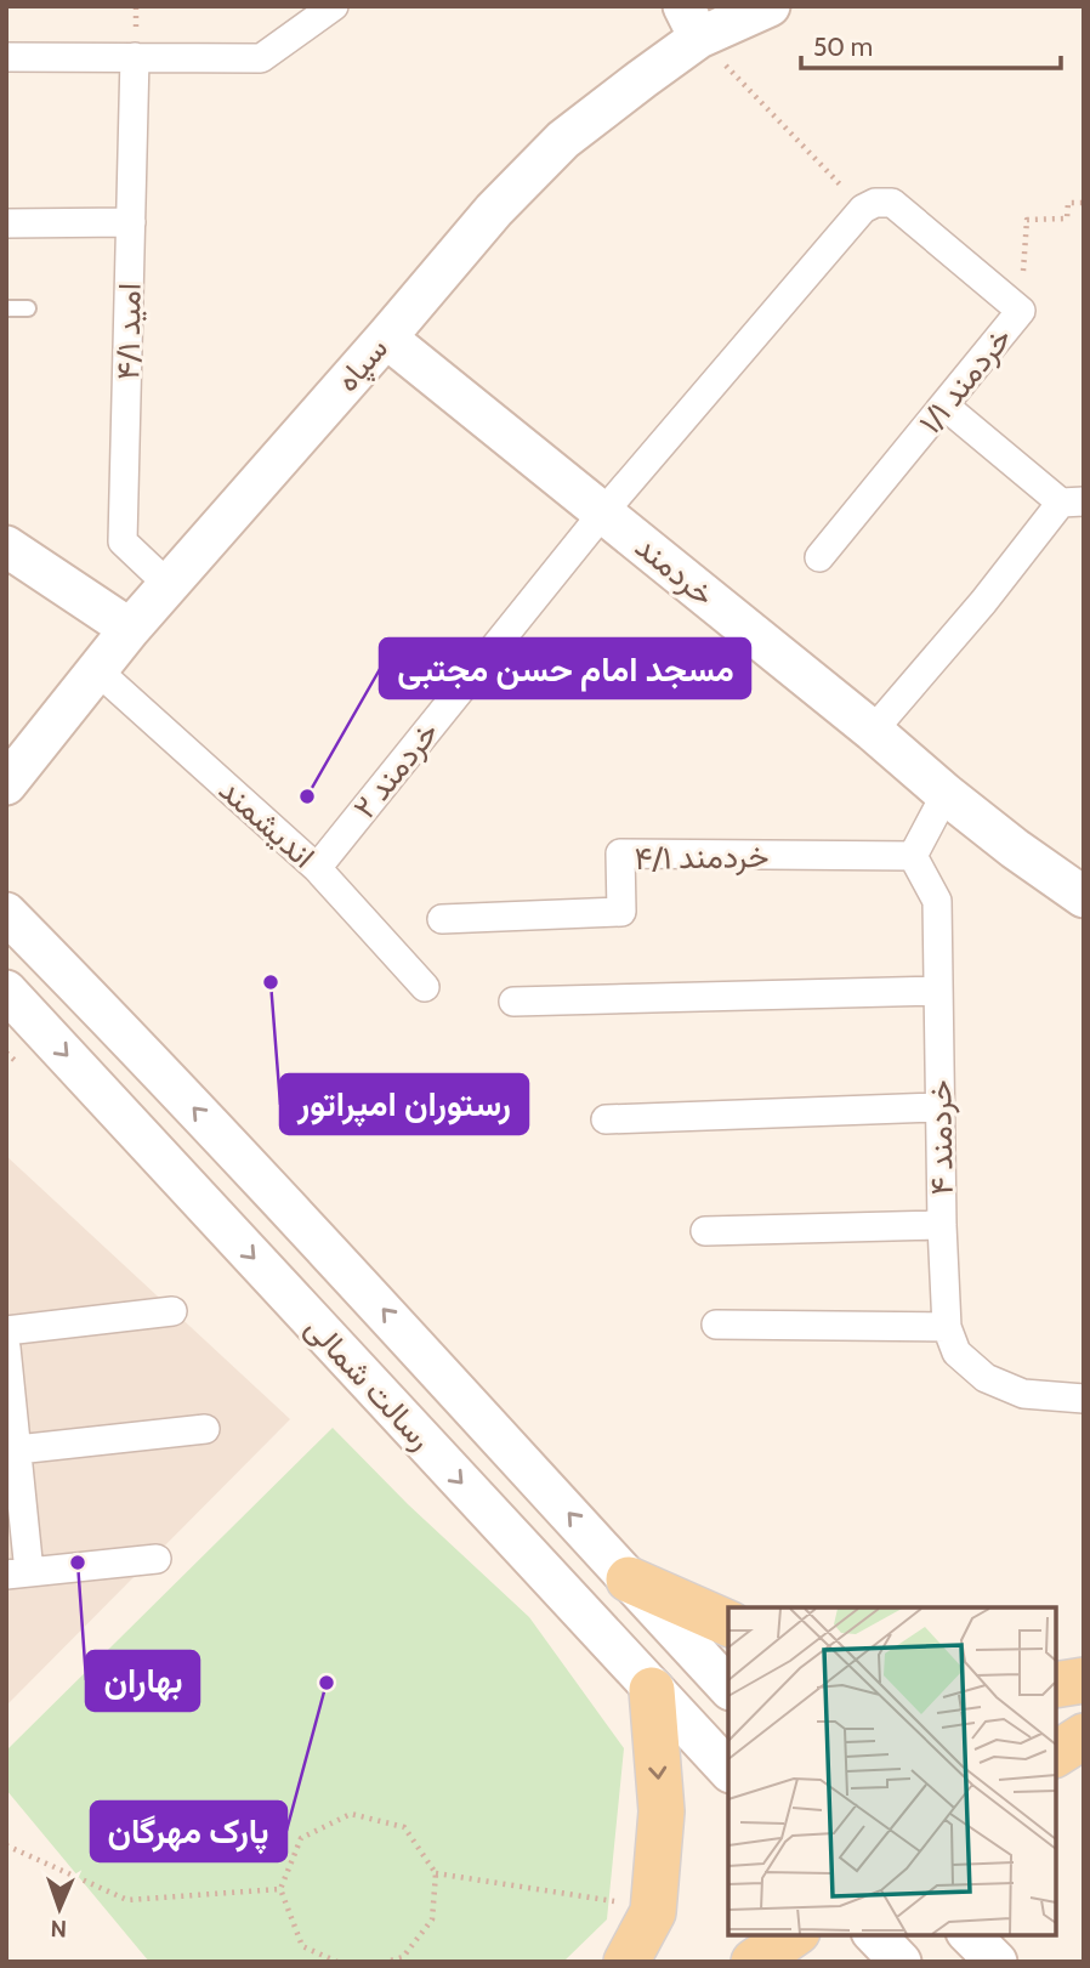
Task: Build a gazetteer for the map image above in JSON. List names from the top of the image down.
{
  "streets": {
    "main road": ["سپاه", "خردمند", "رسالت شمالی"],
    "street": [
      "امید ۴/۱",
      "خردمند ۱/۱",
      "خردمند ۲",
      "اندیشمند",
      "خردمند ۴/۱",
      "خردمند ۴"
    ]
  },
  "crossings": [
    ["امید ۴/۱", "سپاه"],
    ["سپاه", "خردمند"],
    ["سپاه", "اندیشمند"],
    ["خردمند ۱/۱", "خردمند ۲"],
    ["خردمند", "خردمند ۲"],
    ["خردمند ۲", "اندیشمند"],
    ["خردمند ۴/۱", "خردمند ۴"]
  ],
  "places": [
    "مسجد امام حسن مجتبی",
    "رستوران امپراتور",
    "بهاران",
    "پارک مهرگان"
  ],
  "scale_bar": "50 m",
  "north": "bottom"
}
